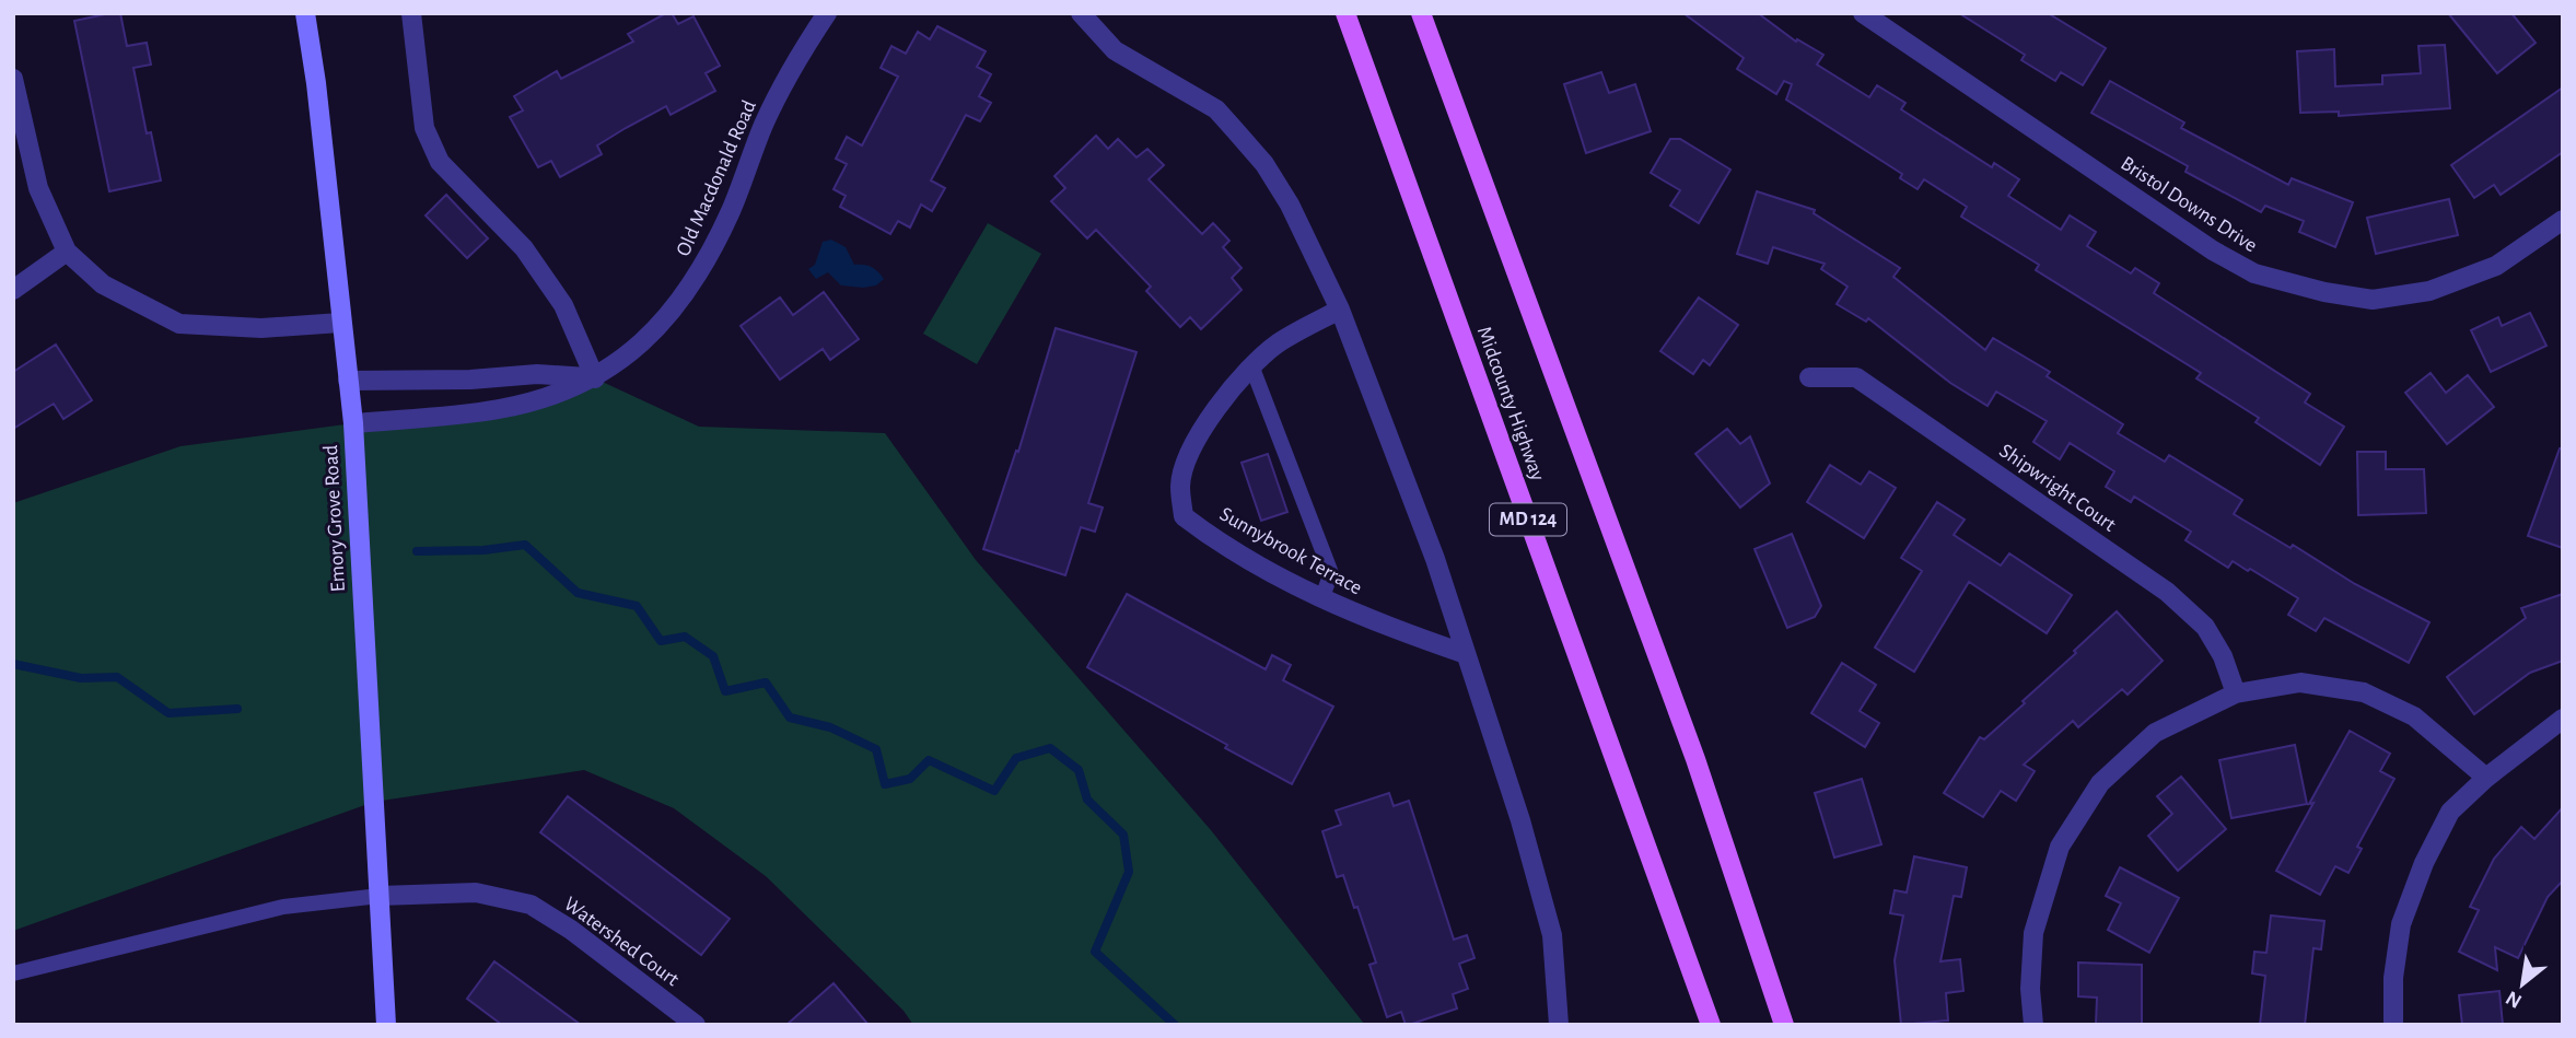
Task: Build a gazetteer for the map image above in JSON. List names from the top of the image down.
{
  "streets": {
    "main road": ["Midcounty Highway", "MD 124"],
    "street": [
      "Old Macdonald Road",
      "Bristol Downs Drive",
      "Shipwright Court",
      "Emory Grove Road",
      "Sunnybrook Terrace",
      "Watershed Court"
    ]
  },
  "crossings": [
    ["Old Macdonald Road", "Emory Grove Road"],
    ["Emory Grove Road", "Watershed Court"]
  ],
  "north": "bottom left"
}
